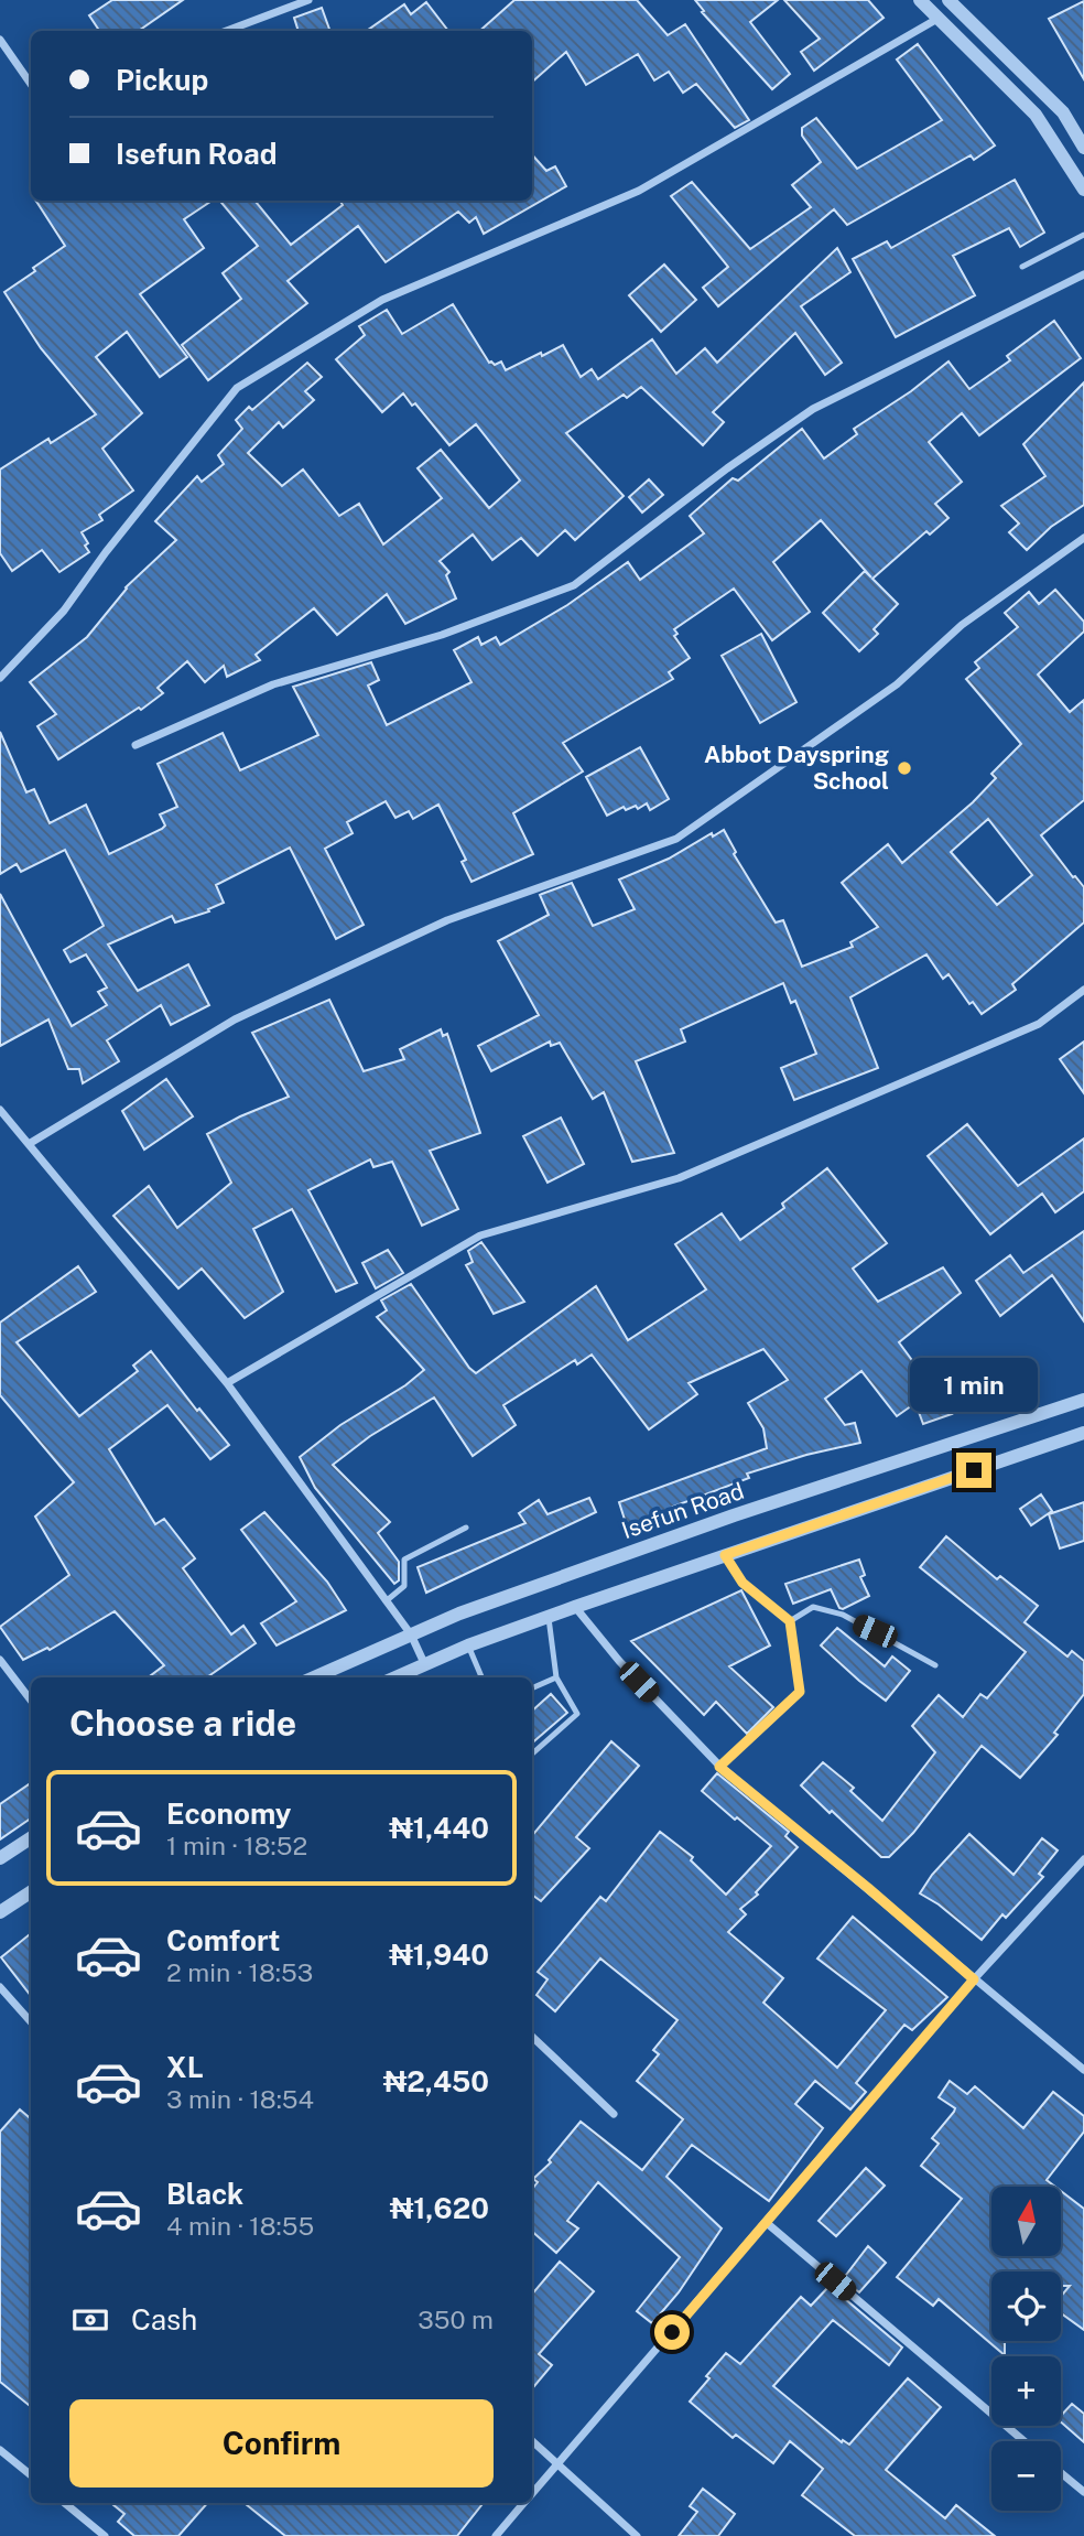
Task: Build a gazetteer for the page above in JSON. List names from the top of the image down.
{
  "streets": {
    "street": ["Isefun Road"]
  },
  "places": ["Abbot Dayspring School"],
  "north": "top",
  "page": {
    "banner": ["Pickup", "Isefun Road"],
    "bubble": "1 min",
    "heading": "Choose a ride",
    "list": [
      {
        "name": "Economy",
        "note": "1 min · 18:52",
        "value": "₦1,440"
      },
      {
        "name": "Comfort",
        "note": "2 min · 18:53",
        "value": "₦1,940"
      },
      {
        "name": "XL",
        "note": "3 min · 18:54",
        "value": "₦2,450"
      },
      {
        "name": "Black",
        "note": "4 min · 18:55",
        "value": "₦1,620"
      }
    ],
    "map_buttons": ["+", "−"],
    "pay": ["Cash", "350 m"],
    "buttons": "Confirm"
  }
}
